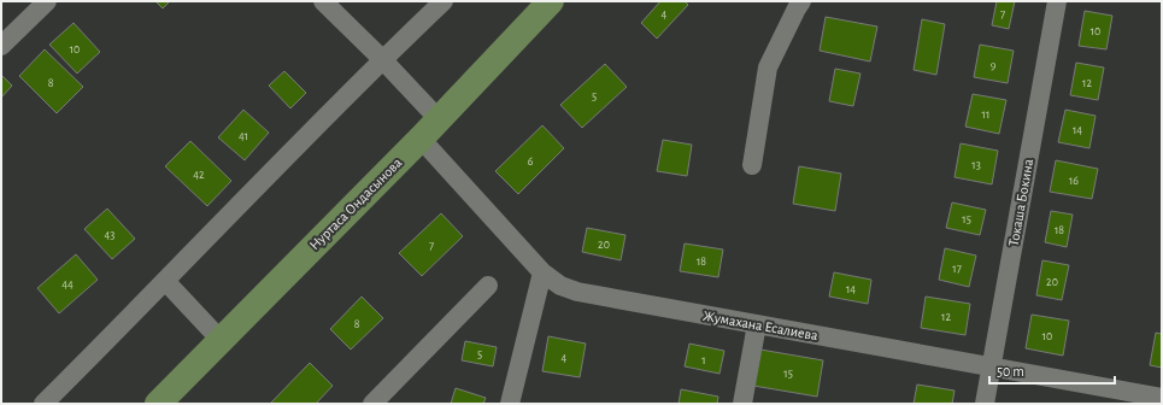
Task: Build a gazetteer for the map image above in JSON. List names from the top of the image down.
{
  "streets": {
    "main road": ["Нуртаса Ондасынова"],
    "street": ["Токаша Бокина", "Жумахана Есалиева"]
  },
  "crossings": [
    ["Токаша Бокина", "Жумахана Есалиева"],
    ["Нуртаса Ондасынова", "Жумахана Есалиева"]
  ],
  "house_numbers": [
    "4",
    "7",
    "10",
    "10",
    "9",
    "8",
    "12",
    "5",
    "11",
    "14",
    "41",
    "6",
    "13",
    "42",
    "16",
    "15",
    "18",
    "43",
    "20",
    "7",
    "18",
    "17",
    "20",
    "44",
    "14",
    "12",
    "8",
    "10",
    "5",
    "4",
    "1",
    "15"
  ],
  "scale_bar": "50 m"
}
